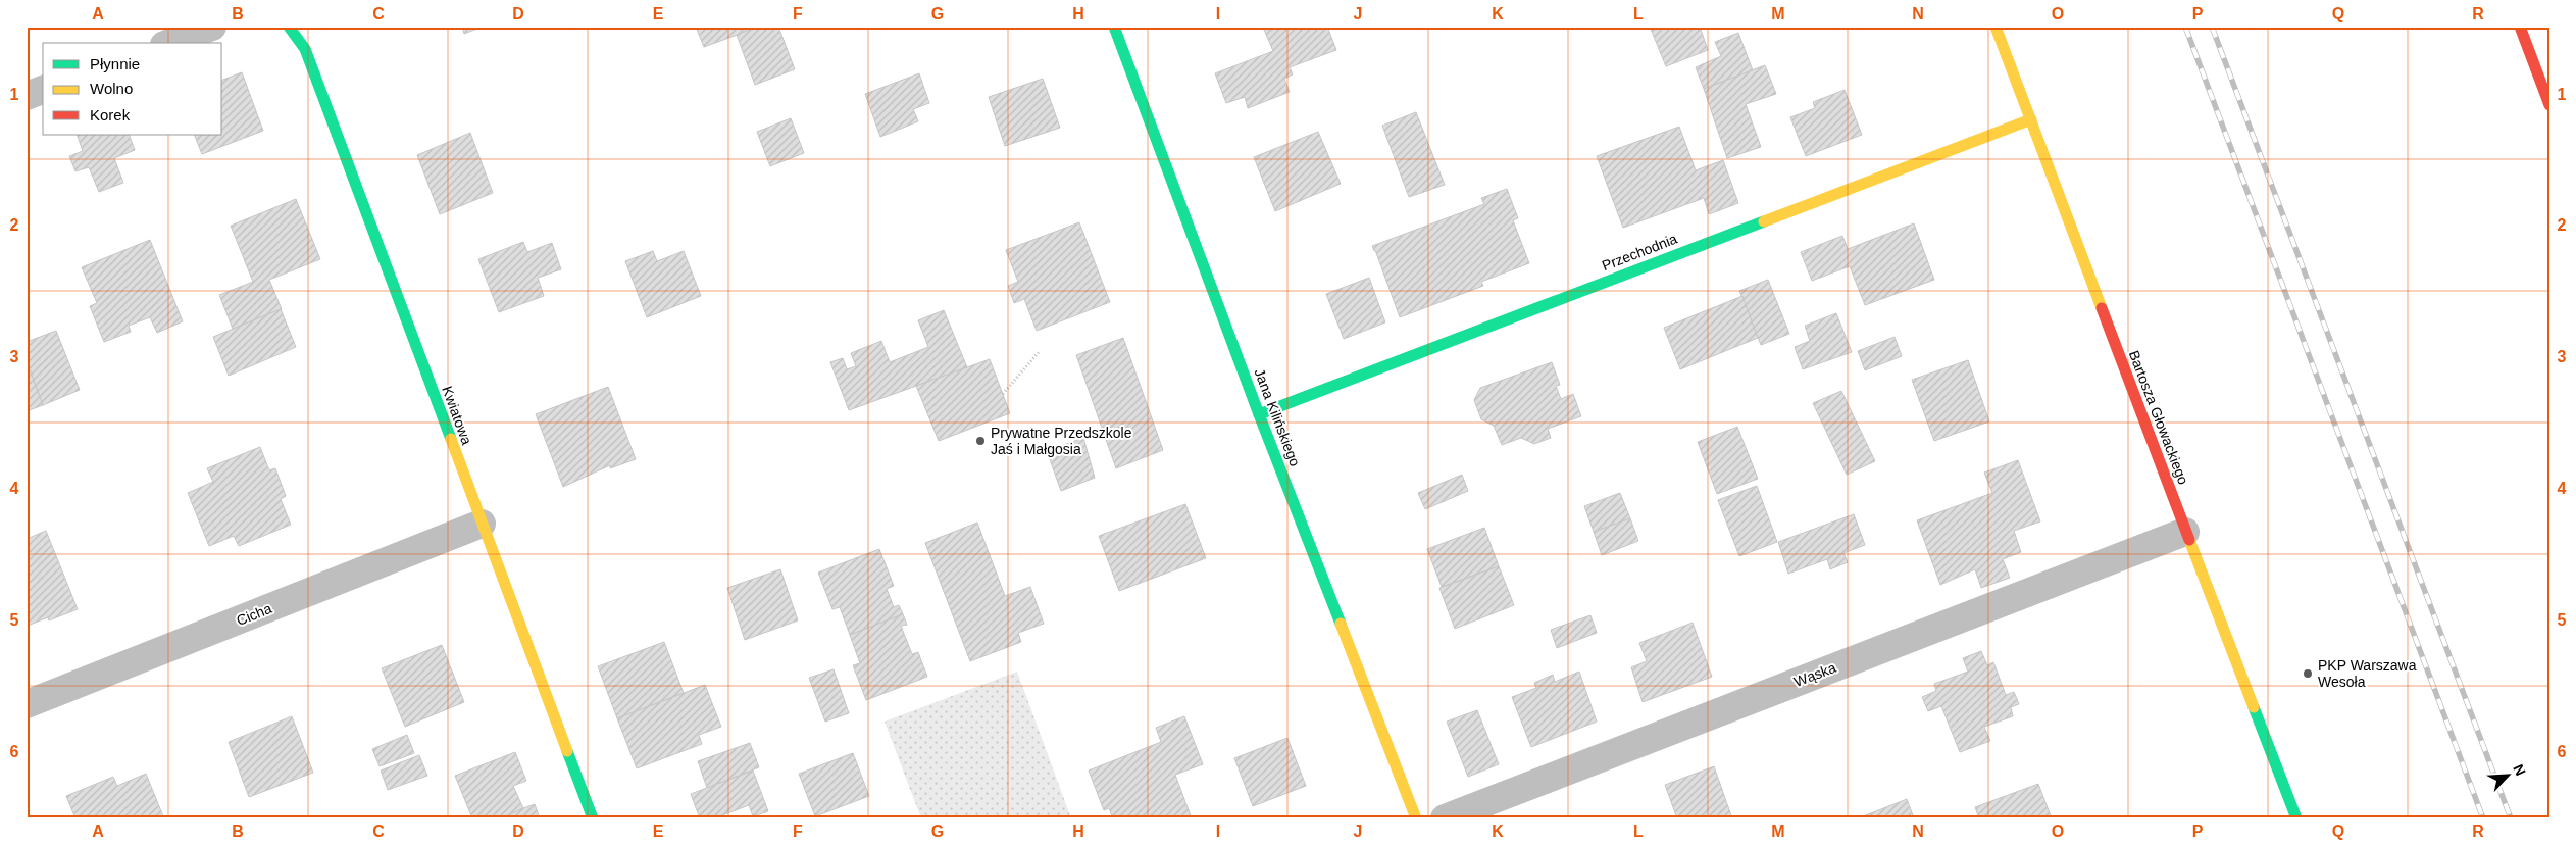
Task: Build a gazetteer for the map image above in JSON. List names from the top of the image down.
{
  "streets": {
    "street": [
      "Przechodnia",
      "Kwiatowa",
      "Jana Kilińskiego",
      "Bartosza Głowackiego",
      "Cicha",
      "Wąska"
    ]
  },
  "crossings": [
    ["Przechodnia", "Jana Kilińskiego"],
    ["Przechodnia", "Bartosza Głowackiego"],
    ["Kwiatowa", "Cicha"],
    ["Bartosza Głowackiego", "Wąska"]
  ],
  "places": ["Prywatne Przedszkole Jaś i Małgosia", "PKP Warszawa Wesoła"],
  "legend": ["Płynnie", "Wolno", "Korek"],
  "north": "top right",
  "grid": {
    "columns": [
      "A",
      "B",
      "C",
      "D",
      "E",
      "F",
      "G",
      "H",
      "I",
      "J",
      "K",
      "L",
      "M",
      "N",
      "O",
      "P",
      "Q",
      "R"
    ],
    "rows": [
      "1",
      "2",
      "3",
      "4",
      "5",
      "6"
    ]
  }
}
